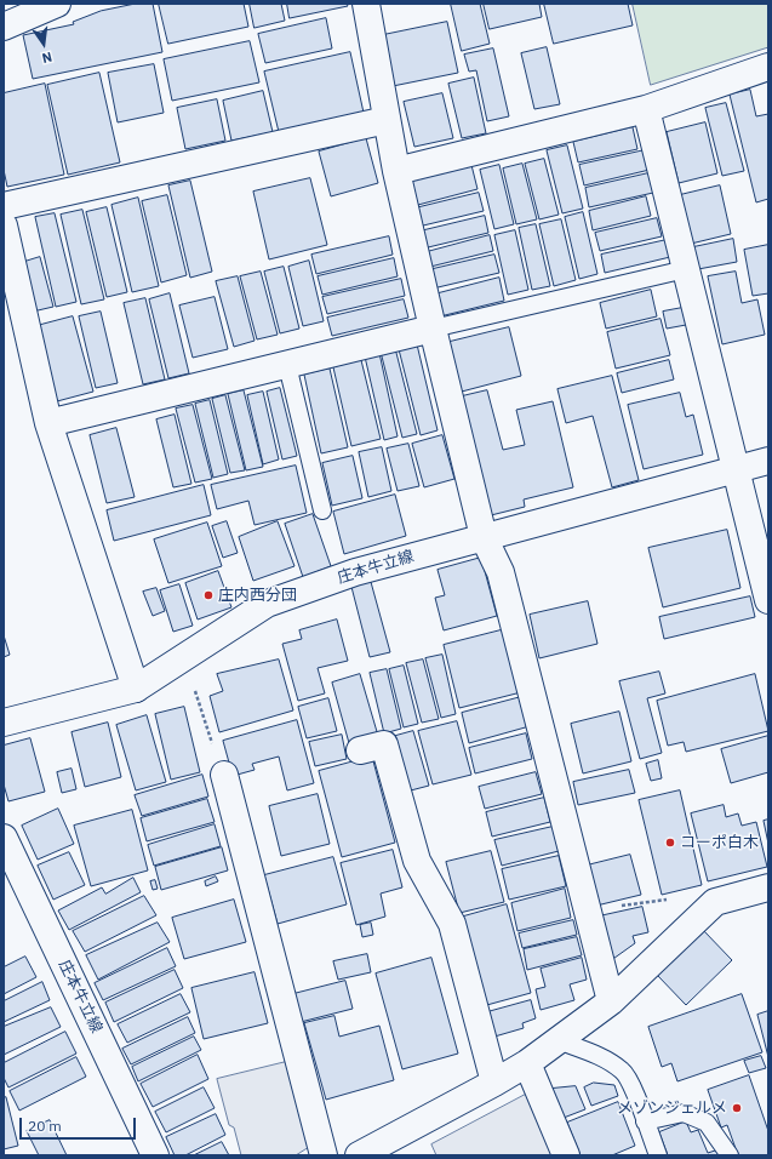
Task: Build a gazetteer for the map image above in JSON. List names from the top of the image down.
{
  "streets": {
    "street": ["庄本牛立線"]
  },
  "places": ["庄内西分団", "コーポ白木", "メゾンジェルメ"],
  "scale_bar": "20 m",
  "north": "bottom"
}
